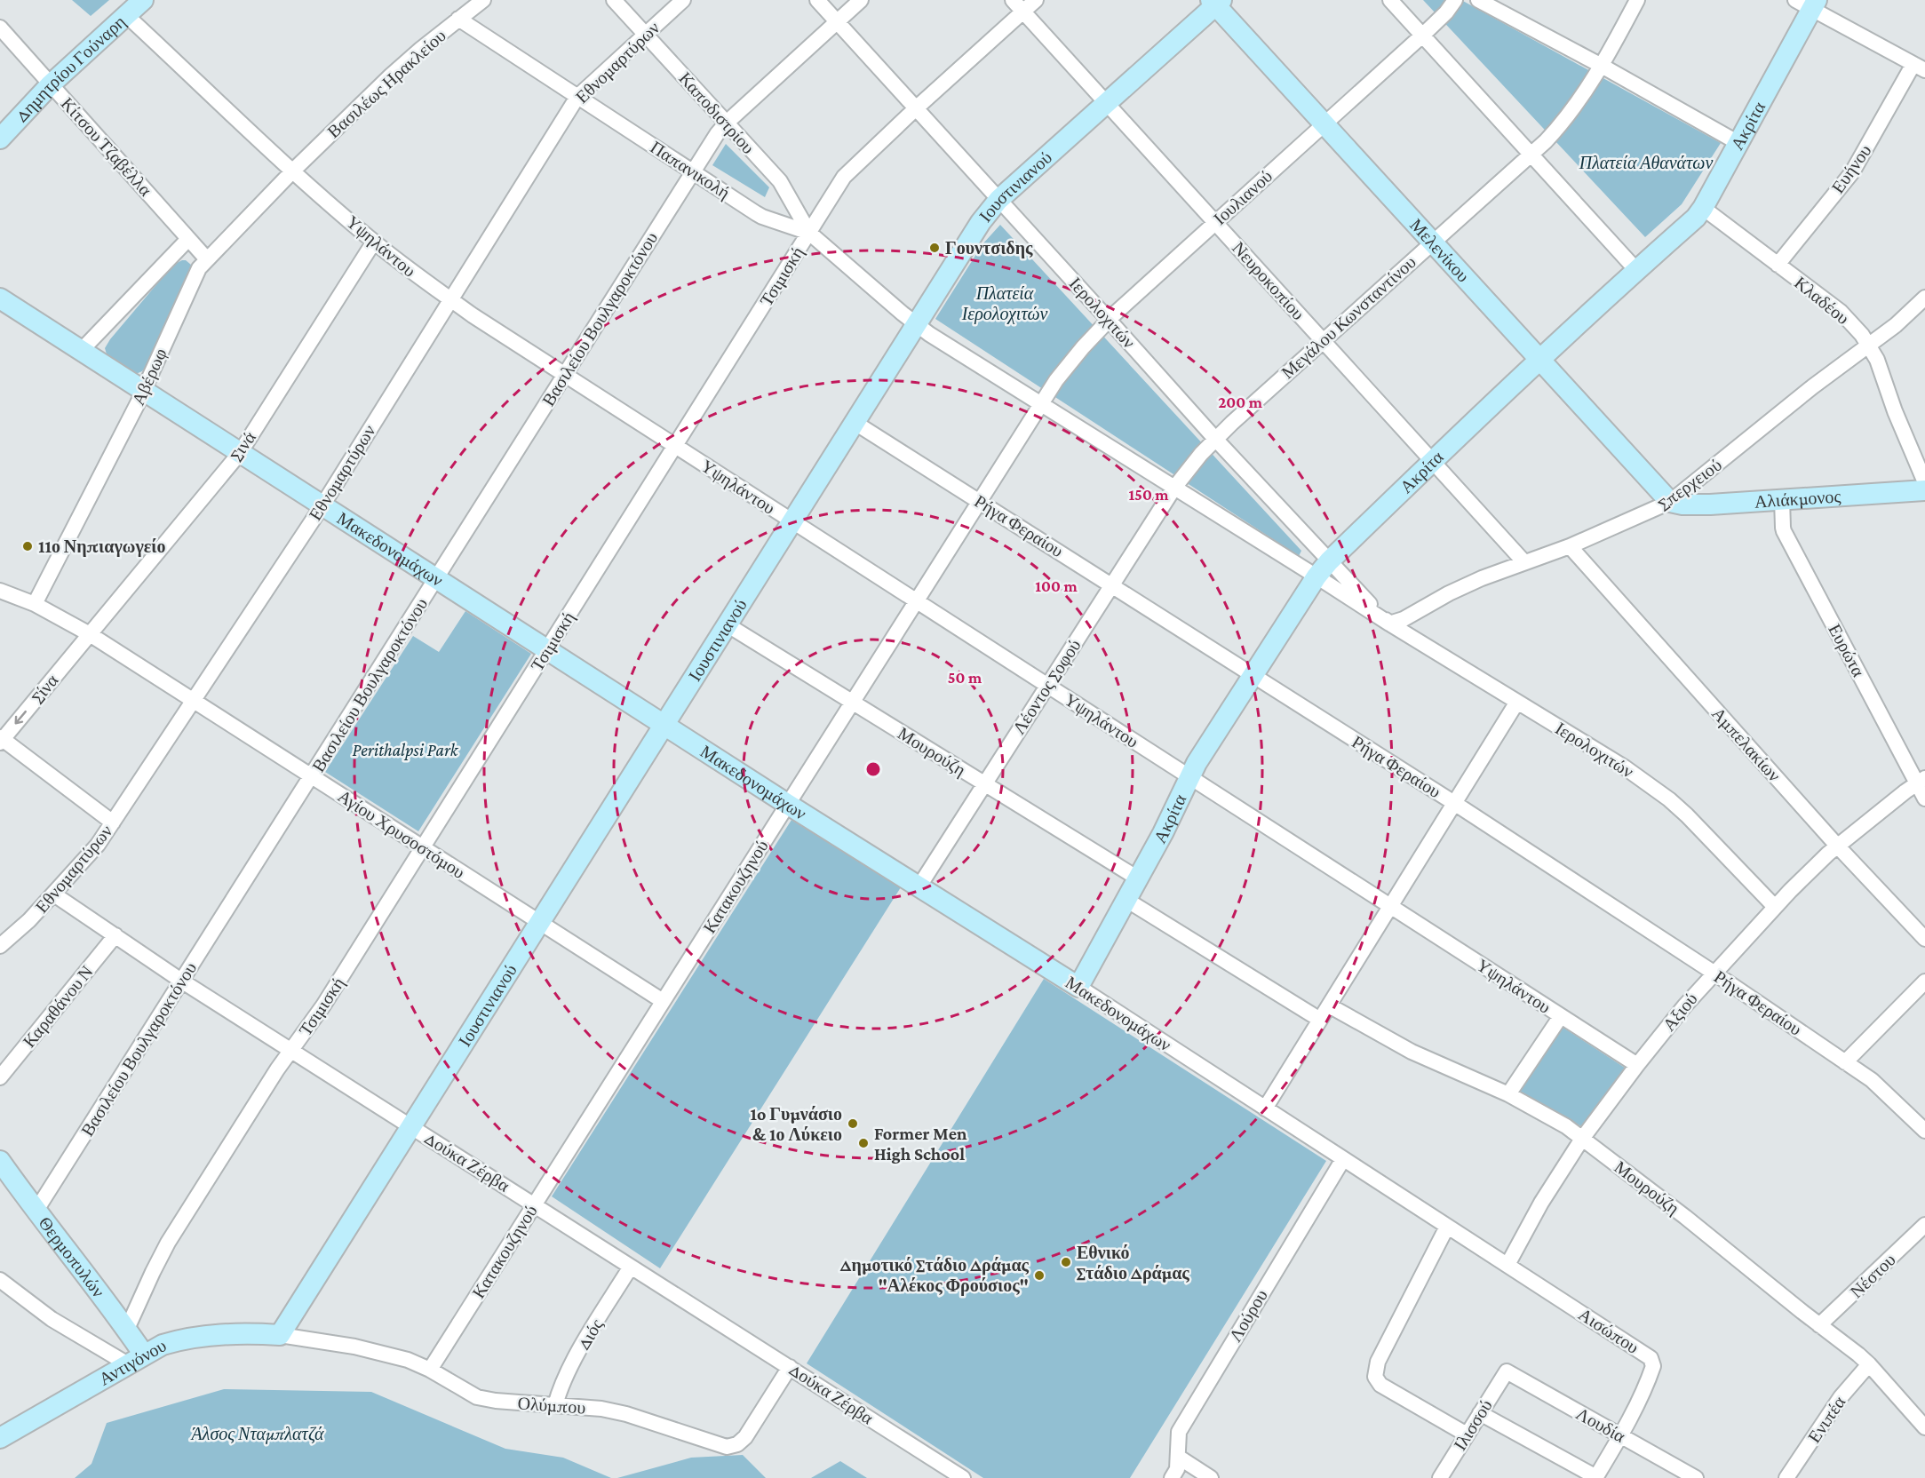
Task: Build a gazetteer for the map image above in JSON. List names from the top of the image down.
{
  "streets": {
    "street": [
      "Εθνομαρτύρων",
      "Δημητρίου Γούναρη",
      "Βασιλέως Ηρακλείου",
      "Καποδιστρίου",
      "Ακρίτα",
      "Κίτσου Τζαβέλλα",
      "Ευήνου",
      "Παπανικολή",
      "Ιουστινιανού",
      "Ιουλιανού",
      "Υψηλάντου",
      "Μελενίκου",
      "Τσιμισκή",
      "Νευροκοπίου",
      "Κλαδέου",
      "Ιερολοχιτών",
      "Μεγάλου Κωνσταντίνου",
      "Βασιλείου Βουλγαροκτόνου",
      "Αβέρωφ",
      "Σινά",
      "Σπερχειού",
      "Αλιάκμονος",
      "Ρήγα Φεραίου",
      "Μακεδονομάχων",
      "Ευρώτα",
      "Λέοντος Σοφού",
      "Σίνα",
      "Αμπελακίων",
      "Μουρούζη",
      "Αγίου Χρυσοστόμου",
      "Κατακουζηνού",
      "Καραθάνου Ν",
      "Αξιού",
      "Δούκα Ζέρβα",
      "Θερμοπυλών",
      "Νέστου",
      "Λούρου",
      "Αισώπου",
      "Διός",
      "Αντιγόνου",
      "Ολύμπου",
      "Ενιπέα",
      "Ιλισσού",
      "Λουδία"
    ]
  },
  "crossings": [
    ["Εθνομαρτύρων", "Καποδιστρίου"],
    ["Εθνομαρτύρων", "Παπανικολή"],
    ["Εθνομαρτύρων", "Υψηλάντου"],
    ["Εθνομαρτύρων", "Μακεδονομάχων"],
    ["Εθνομαρτύρων", "Αγίου Χρυσοστόμου"],
    ["Εθνομαρτύρων", "Δούκα Ζέρβα"],
    ["Δημητρίου Γούναρη", "Κίτσου Τζαβέλλα"],
    ["Δημητρίου Γούναρη", "Υψηλάντου"],
    ["Βασιλέως Ηρακλείου", "Παπανικολή"],
    ["Βασιλέως Ηρακλείου", "Υψηλάντου"],
    ["Βασιλέως Ηρακλείου", "Αβέρωφ"],
    ["Καποδιστρίου", "Παπανικολή"],
    ["Καποδιστρίου", "Τσιμισκή"],
    ["Καποδιστρίου", "Βασιλείου Βουλγαροκτόνου"],
    ["Ακρίτα", "Υψηλάντου"],
    ["Ακρίτα", "Μελενίκου"],
    ["Ακρίτα", "Νευροκοπίου"],
    ["Ακρίτα", "Κλαδέου"],
    ["Ακρίτα", "Ιερολοχιτών"],
    ["Ακρίτα", "Ρήγα Φεραίου"],
    ["Ακρίτα", "Μακεδονομάχων"],
    ["Ακρίτα", "Μουρούζη"],
    ["Κίτσου Τζαβέλλα", "Αβέρωφ"],
    ["Ευήνου", "Κλαδέου"],
    ["Παπανικολή", "Ιουστινιανού"],
    ["Παπανικολή", "Τσιμισκή"],
    ["Παπανικολή", "Ιερολοχιτών"],
    ["Παπανικολή", "Βασιλείου Βουλγαροκτόνου"],
    ["Ιουστινιανού", "Υψηλάντου"],
    ["Ιουστινιανού", "Μελενίκου"],
    ["Ιουστινιανού", "Νευροκοπίου"],
    ["Ιουστινιανού", "Ιερολοχιτών"],
    ["Ιουστινιανού", "Ρήγα Φεραίου"],
    ["Ιουστινιανού", "Μακεδονομάχων"],
    ["Ιουστινιανού", "Μουρούζη"],
    ["Ιουστινιανού", "Αγίου Χρυσοστόμου"],
    ["Ιουστινιανού", "Δούκα Ζέρβα"],
    ["Ιουστινιανού", "Αντιγόνου"],
    ["Ιουστινιανού", "Ολύμπου"],
    ["Ιουλιανού", "Μελενίκου"],
    ["Ιουλιανού", "Νευροκοπίου"],
    ["Ιουλιανού", "Ιερολοχιτών"],
    ["Ιουλιανού", "Κατακουζηνού"],
    ["Υψηλάντου", "Τσιμισκή"],
    ["Υψηλάντου", "Βασιλείου Βουλγαροκτόνου"],
    ["Υψηλάντου", "Αβέρωφ"],
    ["Υψηλάντου", "Σινά"],
    ["Υψηλάντου", "Λέοντος Σοφού"],
    ["Υψηλάντου", "Κατακουζηνού"],
    ["Υψηλάντου", "Αξιού"],
    ["Μελενίκου", "Μεγάλου Κωνσταντίνου"],
    ["Μελενίκου", "Σπερχειού"],
    ["Μελενίκου", "Αλιάκμονος"],
    ["Τσιμισκή", "Νευροκοπίου"],
    ["Τσιμισκή", "Ιερολοχιτών"],
    ["Τσιμισκή", "Μακεδονομάχων"],
    ["Τσιμισκή", "Αγίου Χρυσοστόμου"],
    ["Τσιμισκή", "Δούκα Ζέρβα"],
    ["Τσιμισκή", "Θερμοπυλών"],
    ["Νευροκοπίου", "Μεγάλου Κωνσταντίνου"],
    ["Νευροκοπίου", "Σπερχειού"],
    ["Κλαδέου", "Σπερχειού"],
    ["Ιερολοχιτών", "Μεγάλου Κωνσταντίνου"],
    ["Ιερολοχιτών", "Βασιλείου Βουλγαροκτόνου"],
    ["Ιερολοχιτών", "Σπερχειού"],
    ["Ιερολοχιτών", "Λέοντος Σοφού"],
    ["Ιερολοχιτών", "Κατακουζηνού"],
    ["Ιερολοχιτών", "Αξιού"],
    ["Μεγάλου Κωνσταντίνου", "Λέοντος Σοφού"],
    ["Βασιλείου Βουλγαροκτόνου", "Μακεδονομάχων"],
    ["Βασιλείου Βουλγαροκτόνου", "Αγίου Χρυσοστόμου"],
    ["Βασιλείου Βουλγαροκτόνου", "Δούκα Ζέρβα"],
    ["Βασιλείου Βουλγαροκτόνου", "Θερμοπυλών"],
    ["Αβέρωφ", "Μακεδονομάχων"],
    ["Αβέρωφ", "Αγίου Χρυσοστόμου"],
    ["Σινά", "Μακεδονομάχων"],
    ["Σινά", "Σίνα"],
    ["Σινά", "Αγίου Χρυσοστόμου"],
    ["Σπερχειού", "Αλιάκμονος"],
    ["Σπερχειού", "Αμπελακίων"],
    ["Αλιάκμονος", "Ευρώτα"],
    ["Ρήγα Φεραίου", "Λέοντος Σοφού"],
    ["Ρήγα Φεραίου", "Κατακουζηνού"],
    ["Ρήγα Φεραίου", "Αξιού"],
    ["Μακεδονομάχων", "Λέοντος Σοφού"],
    ["Μακεδονομάχων", "Κατακουζηνού"],
    ["Μακεδονομάχων", "Αξιού"],
    ["Μακεδονομάχων", "Λούρου"],
    ["Μακεδονομάχων", "Αισώπου"],
    ["Ευρώτα", "Αξιού"],
    ["Λέοντος Σοφού", "Μουρούζη"],
    ["Σίνα", "Αγίου Χρυσοστόμου"],
    ["Αμπελακίων", "Αξιού"],
    ["Μουρούζη", "Κατακουζηνού"],
    ["Μουρούζη", "Αξιού"],
    ["Μουρούζη", "Νέστου"],
    ["Μουρούζη", "Ενιπέα"],
    ["Αγίου Χρυσοστόμου", "Κατακουζηνού"],
    ["Κατακουζηνού", "Δούκα Ζέρβα"],
    ["Κατακουζηνού", "Ολύμπου"],
    ["Καραθάνου Ν", "Δούκα Ζέρβα"],
    ["Αξιού", "Αισώπου"],
    ["Δούκα Ζέρβα", "Διός"],
    ["Δούκα Ζέρβα", "Ολύμπου"],
    ["Θερμοπυλών", "Αντιγόνου"],
    ["Αισώπου", "Λουδία"],
    ["Διός", "Ολύμπου"],
    ["Αντιγόνου", "Ολύμπου"],
    ["Ιλισσού", "Λουδία"]
  ],
  "one_way": ["Σίνα"],
  "parks": [
    "Πλατεία Αθανάτων",
    "Πλατεία Ιερολοχιτών",
    "Perithalpsi Park",
    "Άλσος Νταμπλατζά"
  ],
  "places": [
    "Γουντσιδης",
    "11ο Νηπιαγωγείο",
    "1o Γυμνάσιο & 1ο Λύκειο",
    "Former Men High School",
    "Εθνικό Στάδιο Δράμας",
    "Δημοτικό Στάδιο Δράμας \"Αλέκος Φρούσιος\""
  ],
  "rings": [
    "200 m",
    "150 m",
    "100 m",
    "50 m"
  ]
}
